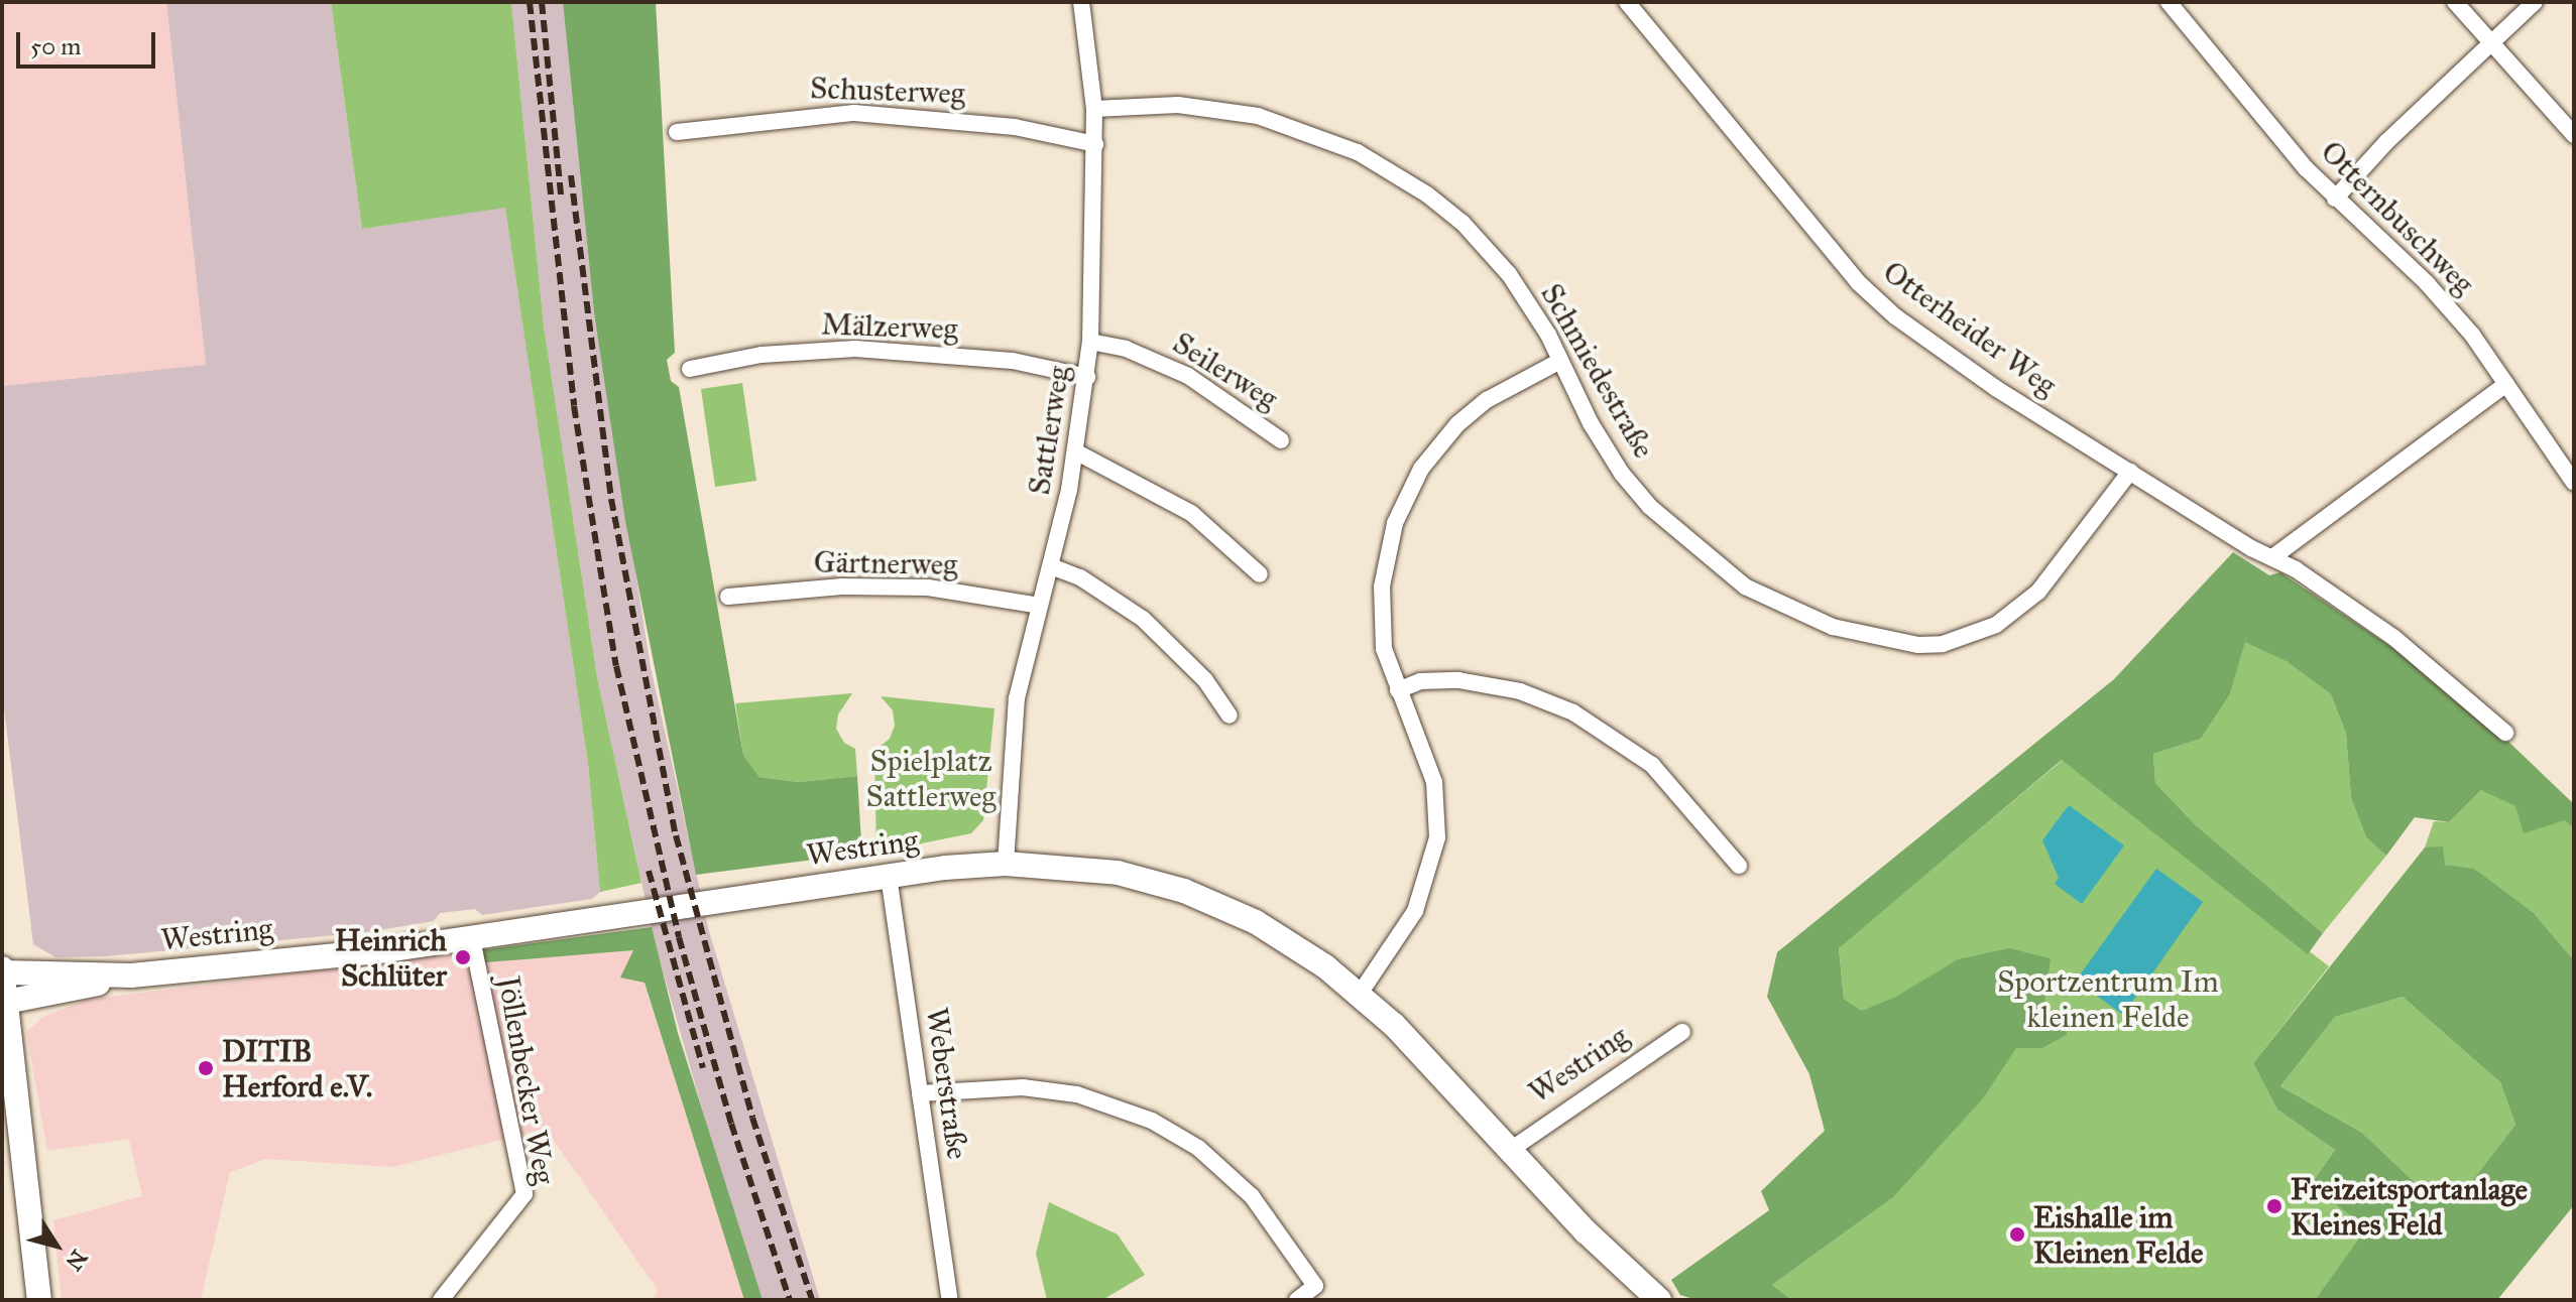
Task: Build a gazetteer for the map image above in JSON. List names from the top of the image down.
{
  "streets": {
    "street": [
      "Schusterweg",
      "Otternbuschweg",
      "Mälzerweg",
      "Otterheider Weg",
      "Seilerweg",
      "Schmiedestraße",
      "Sattlerweg",
      "Gärtnerweg",
      "Westring",
      "Jöllenbecker Weg",
      "Weberstraße"
    ]
  },
  "crossings": [
    ["Schusterweg", "Sattlerweg"],
    ["Mälzerweg", "Sattlerweg"],
    ["Otterheider Weg", "Schmiedestraße"],
    ["Seilerweg", "Sattlerweg"],
    ["Schmiedestraße", "Sattlerweg"],
    ["Sattlerweg", "Gärtnerweg"],
    ["Sattlerweg", "Westring"],
    ["Westring", "Jöllenbecker Weg"],
    ["Westring", "Weberstraße"]
  ],
  "parks": ["Spielplatz Sattlerweg", "Sportzentrum Im kleinen Felde"],
  "places": [
    "Heinrich Schlüter",
    "DITIB Herford e.V.",
    "Freizeitsportanlage Kleines Feld",
    "Eishalle im Kleinen Felde"
  ],
  "scale_bar": "50 m",
  "north": "bottom right"
}
